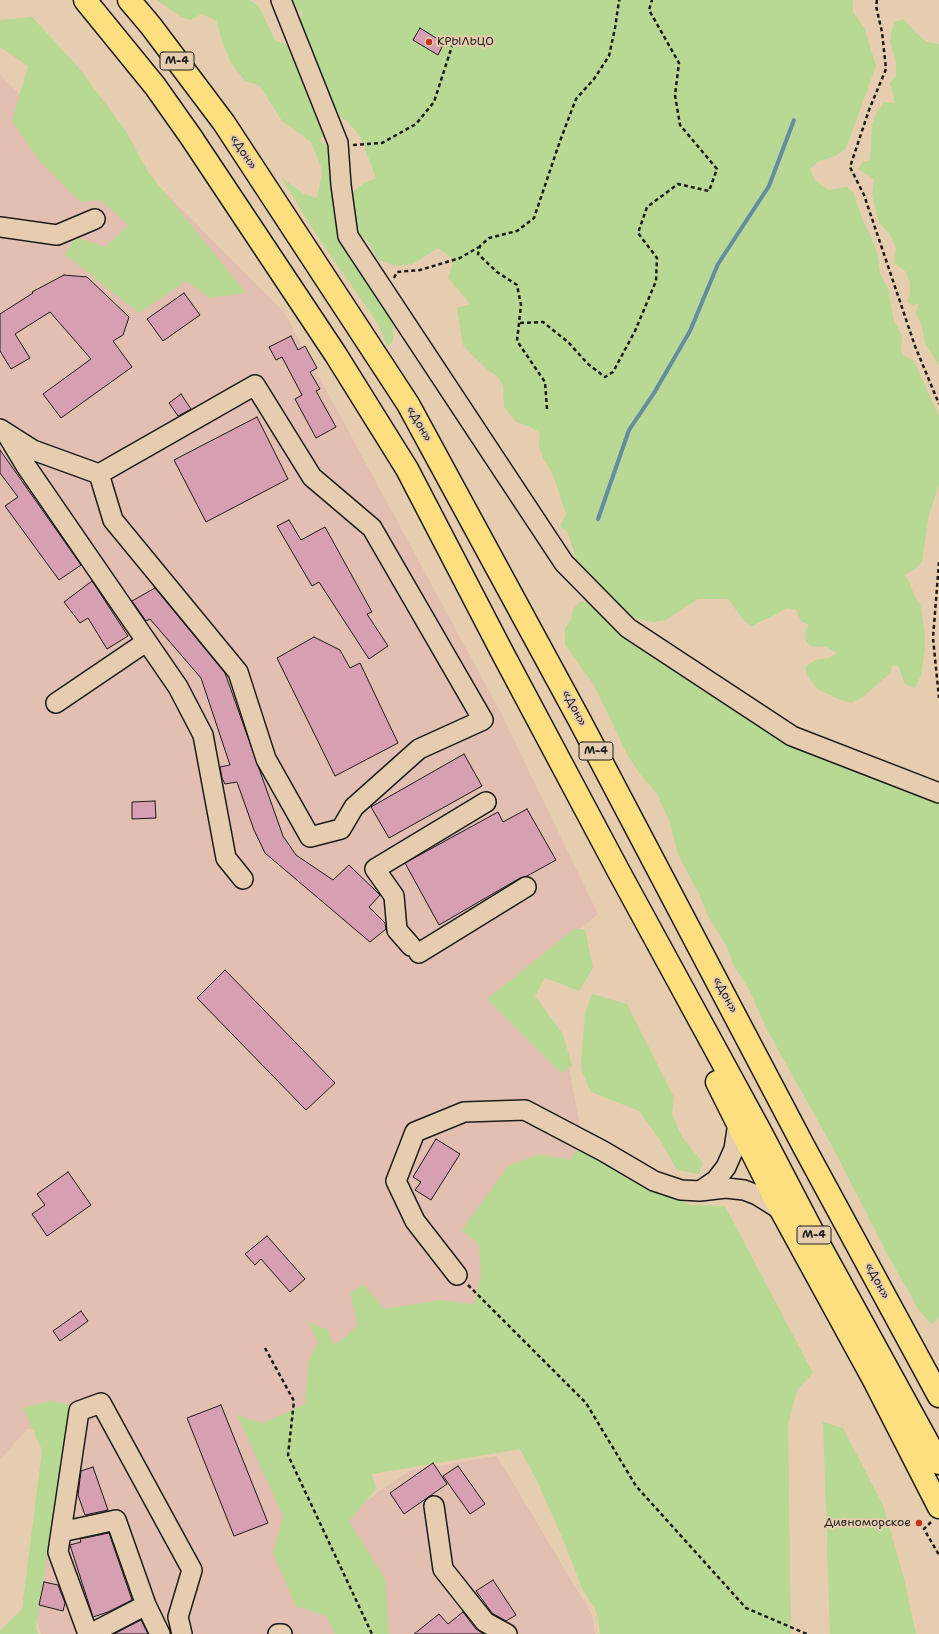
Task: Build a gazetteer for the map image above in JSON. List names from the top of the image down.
{
  "streets": {
    "highway": ["М-4", "«Дон»"]
  },
  "places": ["КРЫЛЬЦО", "Дивноморское"]
}
